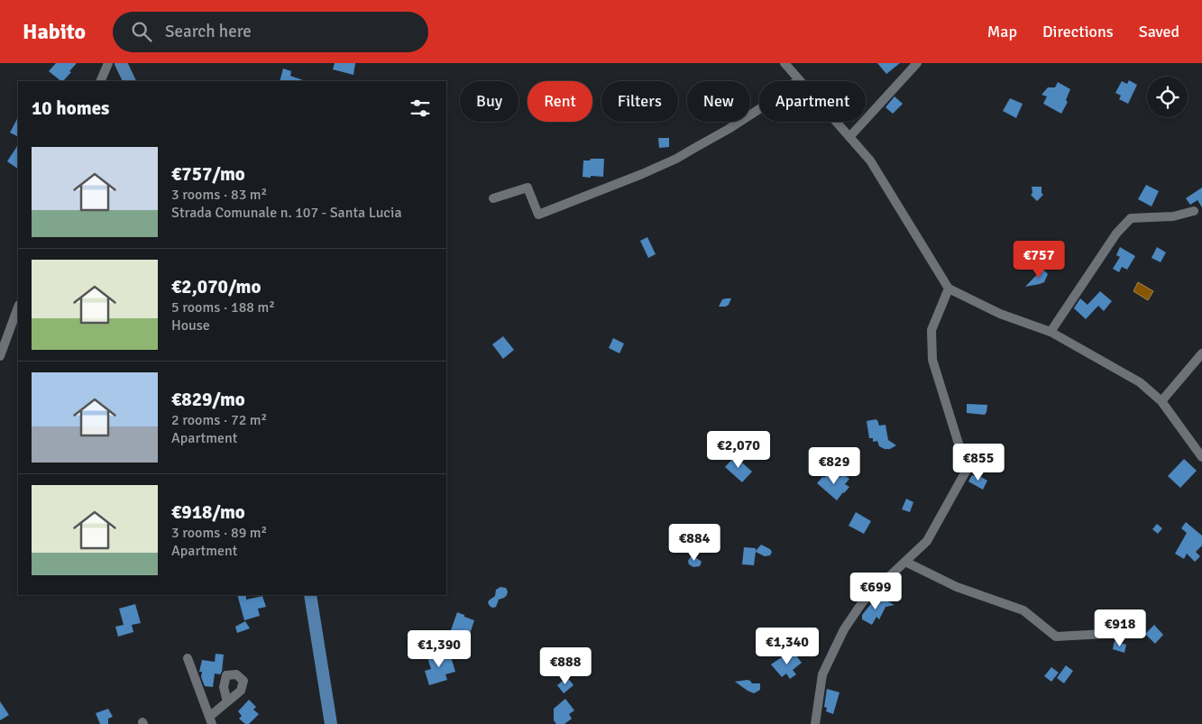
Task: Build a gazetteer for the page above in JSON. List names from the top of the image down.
{
  "page": {
    "header": "Habito",
    "search": "Search here",
    "nav": ["Map", "Directions", "Saved"],
    "chip": [
      "Buy",
      "Rent",
      "Filters",
      "New",
      "Apartment"
    ],
    "heading": "10 homes",
    "list": [
      {
        "name": "€757/mo",
        "note": "3 rooms · 83 m² · Strada Comunale n. 107 - Santa Lucia"
      },
      {
        "name": "€2,070/mo",
        "note": "5 rooms · 188 m² · House"
      },
      {
        "name": "€829/mo",
        "note": "2 rooms · 72 m² · Apartment"
      },
      {
        "name": "€918/mo",
        "note": "3 rooms · 89 m² · Apartment"
      }
    ],
    "price": [
      "€757",
      "€2,070",
      "€855",
      "€829",
      "€884",
      "€699",
      "€918",
      "€1,340",
      "€1,390",
      "€888"
    ]
  }
}
